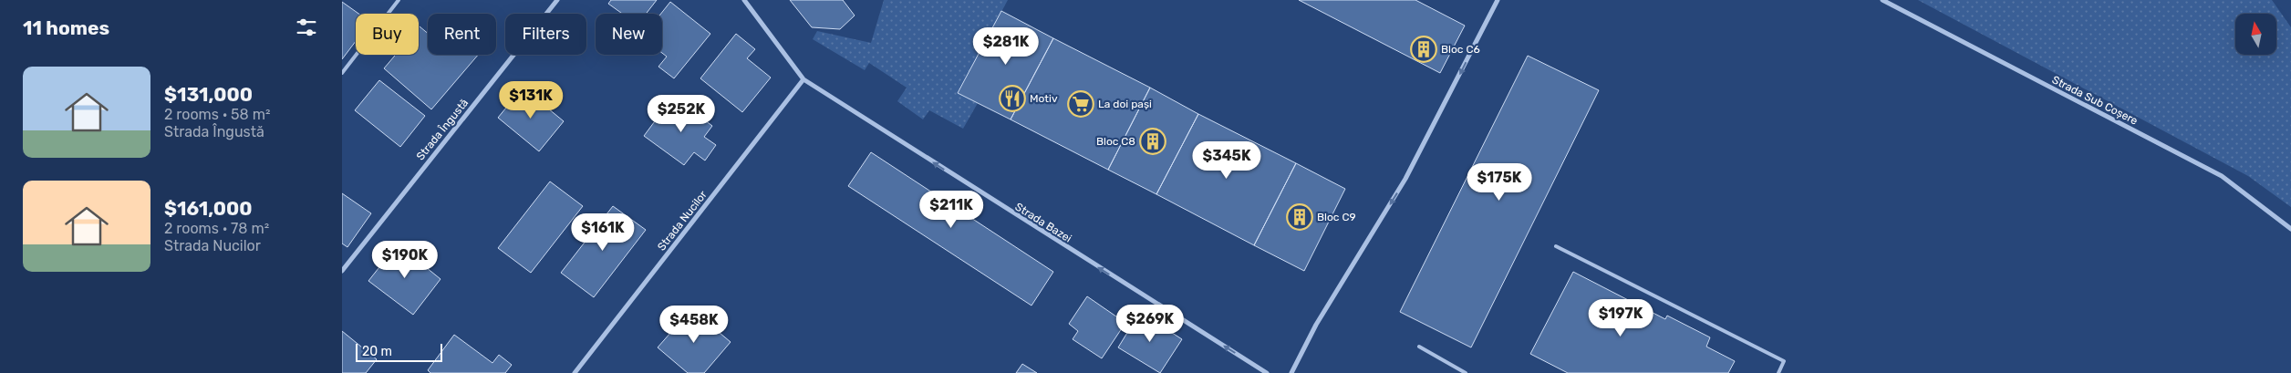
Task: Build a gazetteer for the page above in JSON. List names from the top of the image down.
{
  "streets": {
    "street": [
      "Strada Sub Coșere",
      "Strada Îngustă",
      "Strada Nucilor",
      "Strada Bazei"
    ]
  },
  "crossings": [
    ["Strada Nucilor", "Strada Bazei"]
  ],
  "one_way": ["Strada Bazei"],
  "places": {
    "building": ["Bloc C6", "Bloc C8", "Bloc C9"],
    "restaurant": ["Motiv"],
    "supermarket": ["La doi pași"]
  },
  "scale_bar": "20 m",
  "north": "top",
  "page": {
    "heading": "11 homes",
    "chip": [
      "Buy",
      "Rent",
      "Filters",
      "New"
    ],
    "price": [
      "$281K",
      "$131K",
      "$252K",
      "$345K",
      "$175K",
      "$211K",
      "$161K",
      "$190K",
      "$197K",
      "$269K",
      "$458K"
    ],
    "list": [
      {
        "name": "$131,000",
        "note": "2 rooms · 58 m² · Strada Îngustă"
      },
      {
        "name": "$161,000",
        "note": "2 rooms · 78 m² · Strada Nucilor"
      }
    ],
    "scale": "20 m"
  }
}
